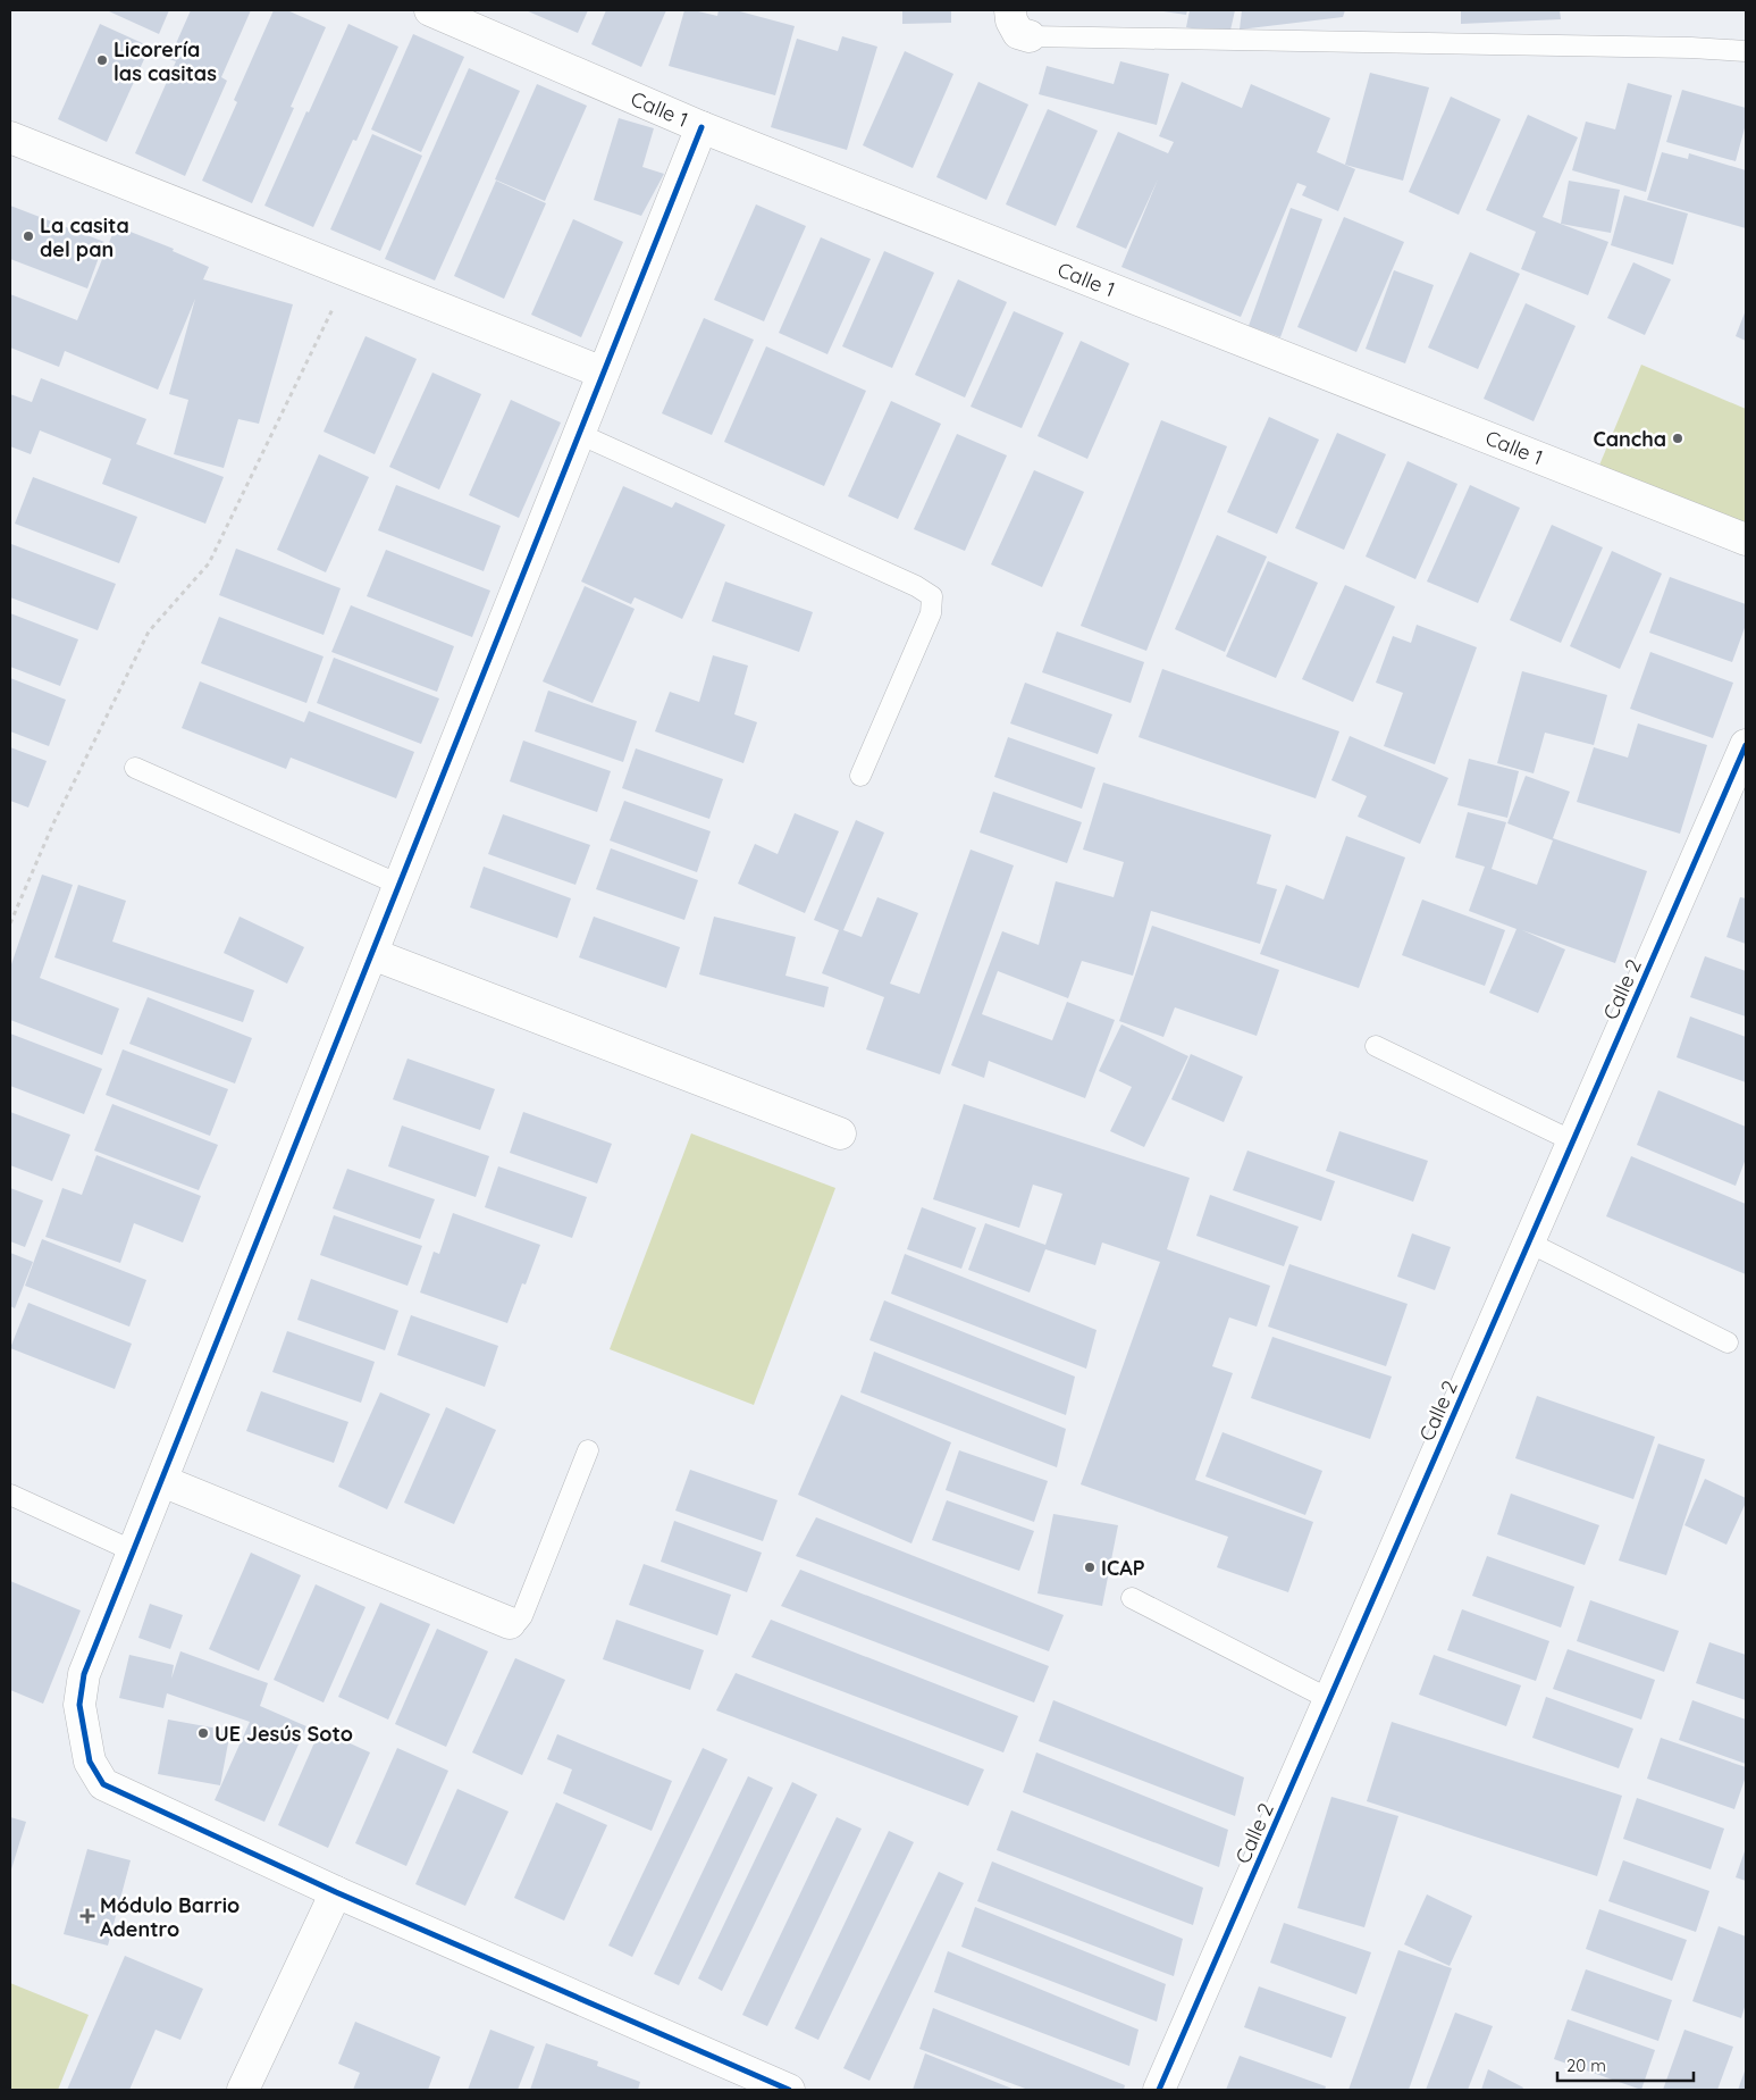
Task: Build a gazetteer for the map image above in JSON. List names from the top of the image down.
{
  "streets": {
    "street": ["Calle 1", "Calle 2"]
  },
  "places": {
    "other": [
      "Licorería las casitas",
      "La casita del pan",
      "Cancha",
      "ICAP",
      "UE Jesús Soto"
    ],
    "health": ["Módulo Barrio Adentro"]
  },
  "scale_bar": "20 m"
}
